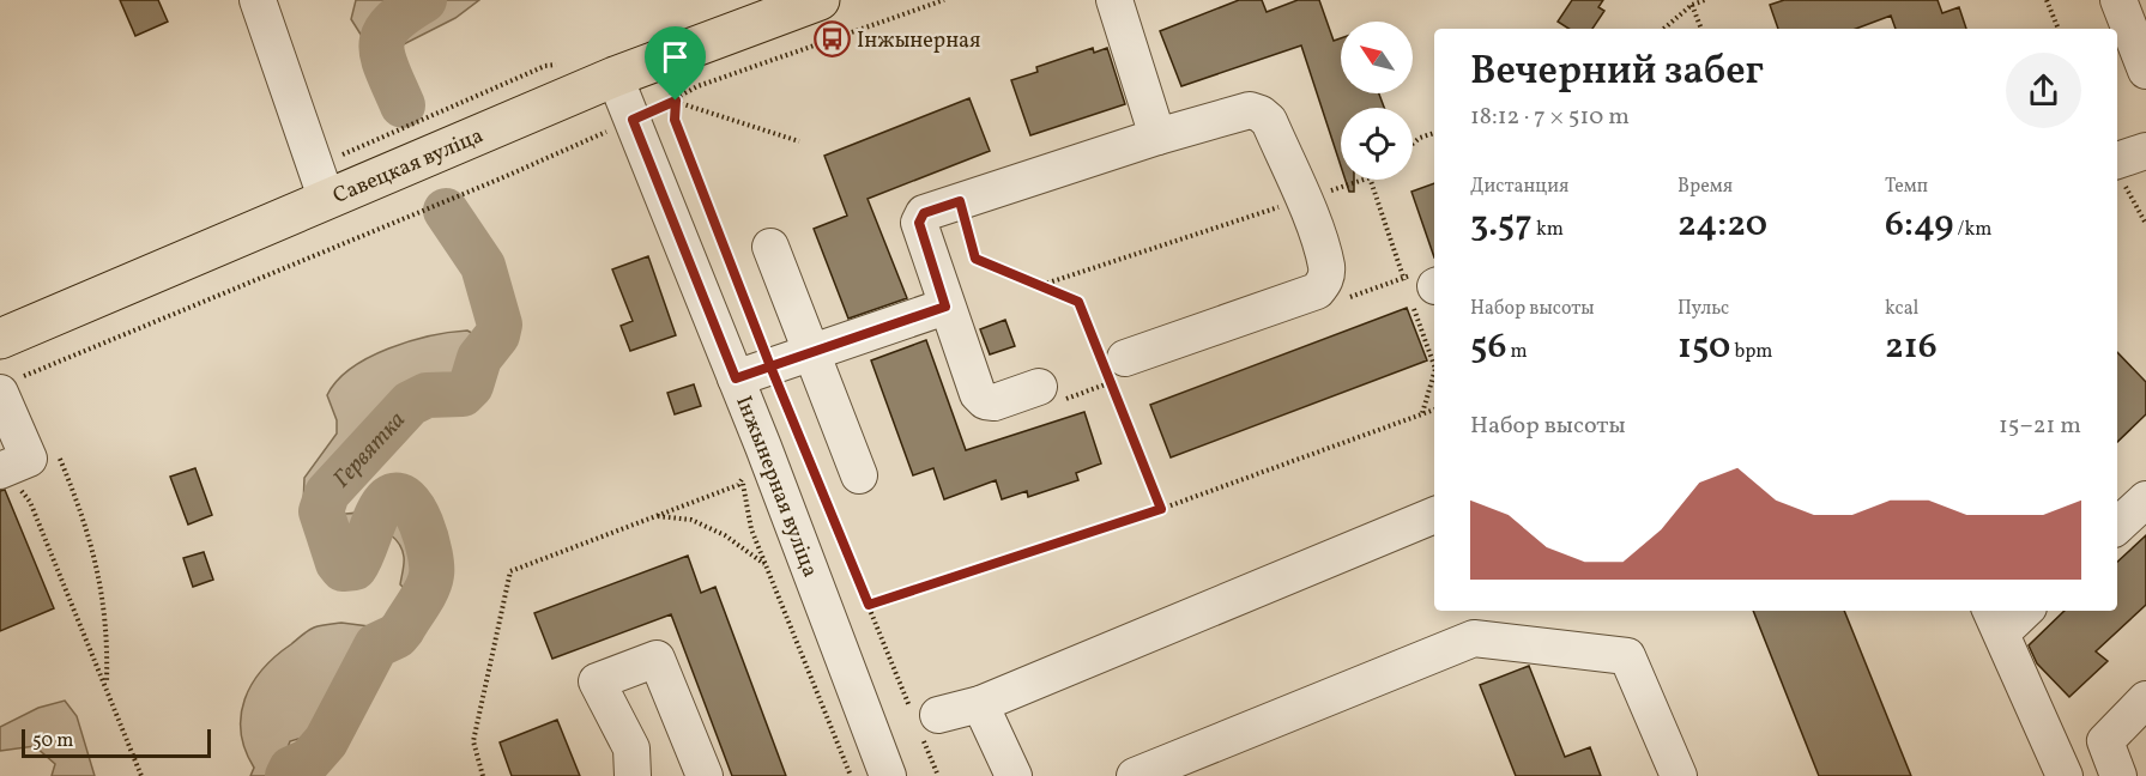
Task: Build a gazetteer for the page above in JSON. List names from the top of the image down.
{
  "streets": {
    "main road": ["Савецкая вуліца"],
    "street": ["Інжынерная вуліца"]
  },
  "crossings": [
    ["Савецкая вуліца", "Інжынерная вуліца"]
  ],
  "water": ["Гервятка"],
  "places": {
    "bus stop": ["Інжынерная"]
  },
  "scale_bar": "50 m",
  "north": "top left",
  "page": {
    "heading": ["Вечерний забег", "18:12 · 7 × 510 m"],
    "stats": [
      ["Дистанция", "3.57 km"],
      ["Время", "24:20"],
      ["Темп", "6:49 /km"],
      ["Набор высоты", "56 m"],
      ["Пульс", "150 bpm"],
      ["kcal", "216"]
    ],
    "chart": ["Набор высоты", "15–21 m"],
    "scale": "50 m"
  }
}
